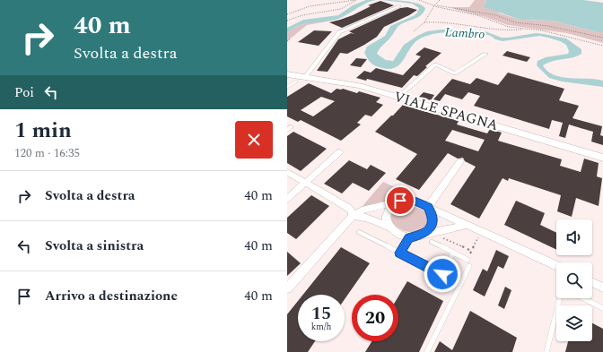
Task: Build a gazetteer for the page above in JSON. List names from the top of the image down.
{
  "streets": {
    "street": ["VIALE SPAGNA"]
  },
  "water": ["Lambro"],
  "page": {
    "turn": ["40 m", "Svolta a destra"],
    "then": "Poi",
    "heading": ["1 min", "120 m · 16:35"],
    "list": [
      {
        "name": "Svolta a destra",
        "value": "40 m"
      },
      {
        "name": "Svolta a sinistra",
        "value": "40 m"
      },
      {
        "name": "Arrivo a destinazione",
        "value": "40 m"
      }
    ],
    "speed": "15 km/h",
    "limit": "20"
  }
}
